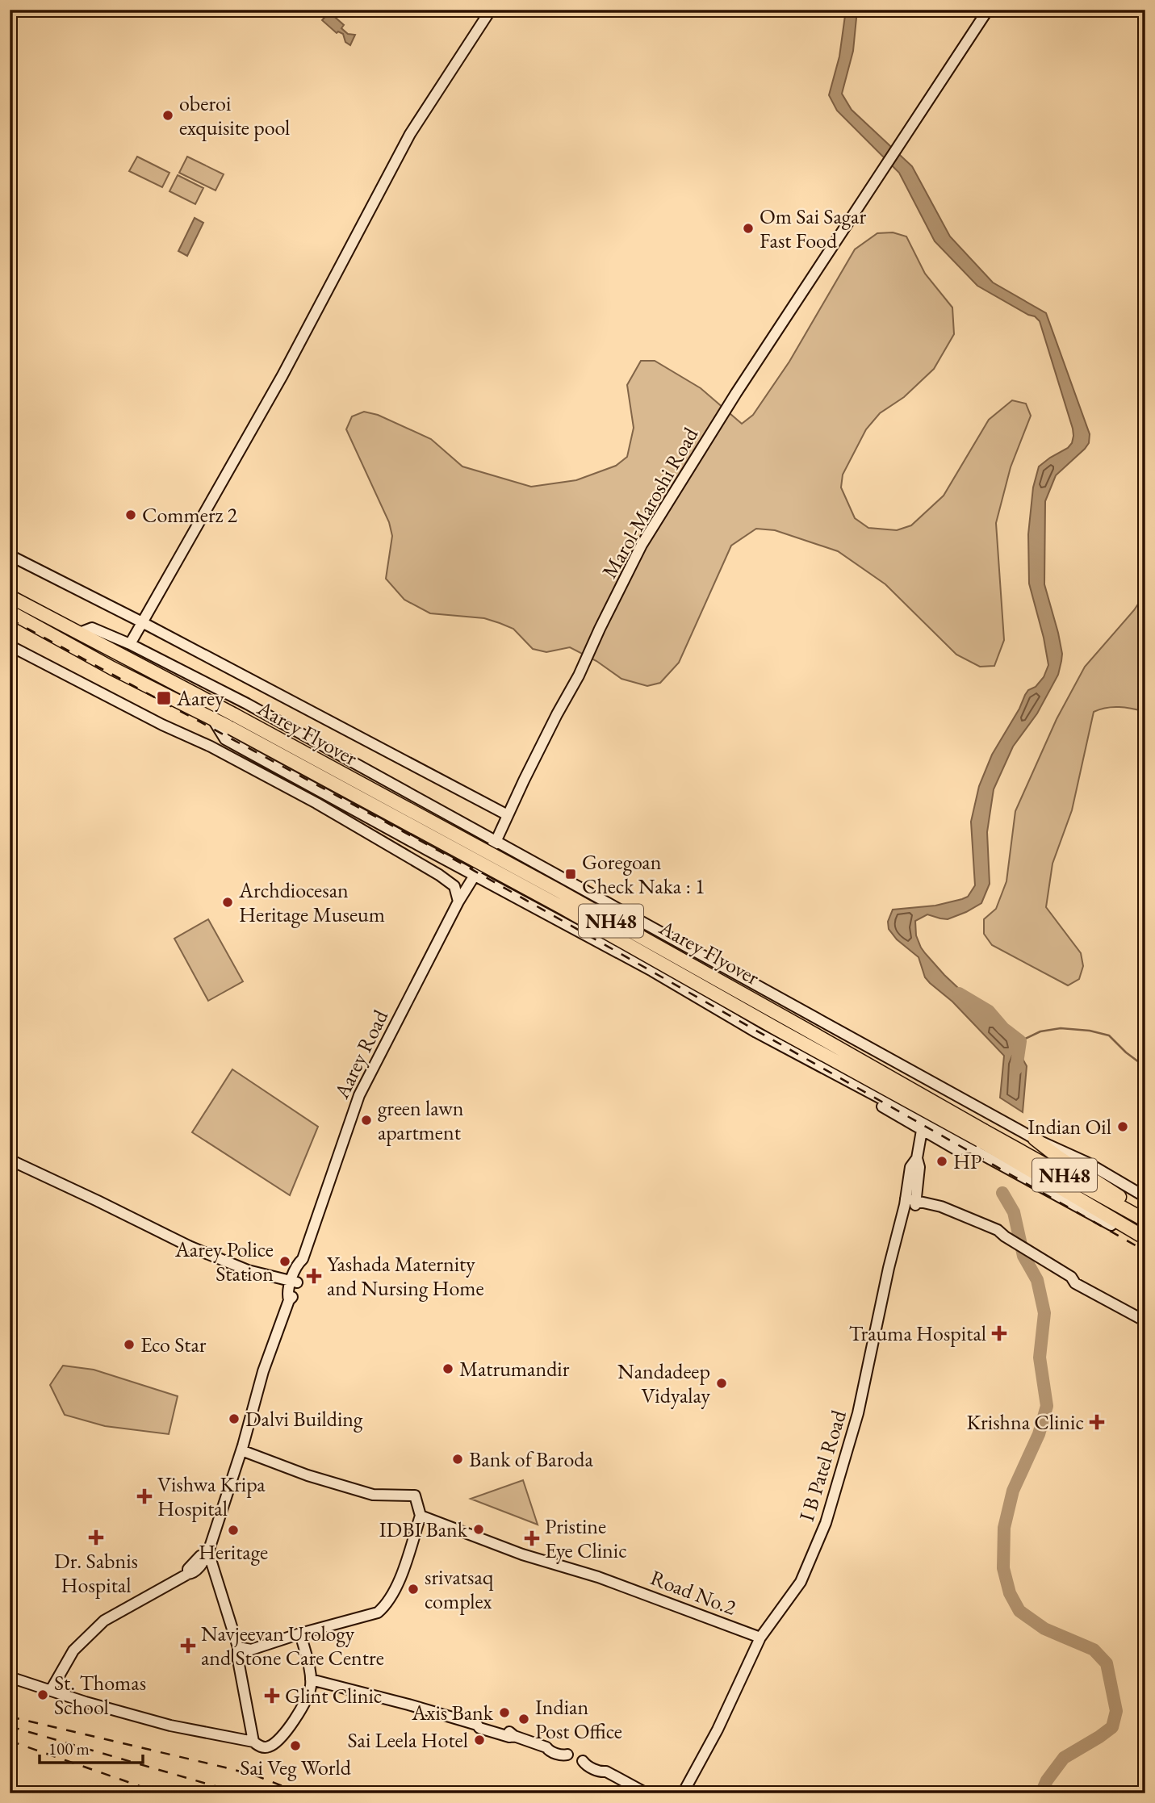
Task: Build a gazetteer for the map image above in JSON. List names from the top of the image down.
{
  "streets": {
    "highway": ["Aarey Flyover", "NH48"],
    "street": [
      "Marol-Maroshi Road",
      "Aarey Road",
      "I B Patel Road",
      "Road No.2"
    ]
  },
  "crossings": [
    ["Marol-Maroshi Road", "Aarey Road"],
    ["Aarey Flyover", "NH48"],
    ["I B Patel Road", "Road No.2"]
  ],
  "places": {
    "other": [
      "oberoi exquisite pool",
      "Om Sai Sagar Fast Food",
      "Commerz 2",
      "Archdiocesan Heritage Museum",
      "green lawn apartment",
      "Indian Oil",
      "HP",
      "Aarey Police Station",
      "Eco Star",
      "Matrumandir",
      "Nandadeep Vidyalay",
      "Dalvi Building",
      "Bank of Baroda",
      "IDBI Bank",
      "Heritage",
      "srivatsaq complex",
      "St. Thomas School",
      "Axis Bank",
      "Indian Post Office",
      "Sai Leela Hotel",
      "Sai Veg World"
    ],
    "transit": ["Aarey", "Goregoan Check Naka : 1"],
    "health": [
      "Yashada Maternity and Nursing Home",
      "Trauma Hospital",
      "Krishna Clinic",
      "Vishwa Kripa Hospital",
      "Dr. Sabnis Hospital",
      "Pristine Eye Clinic",
      "Navjeevan Urology and Stone Care Centre",
      "Glint Clinic"
    ]
  },
  "scale_bar": "100 m"
}
